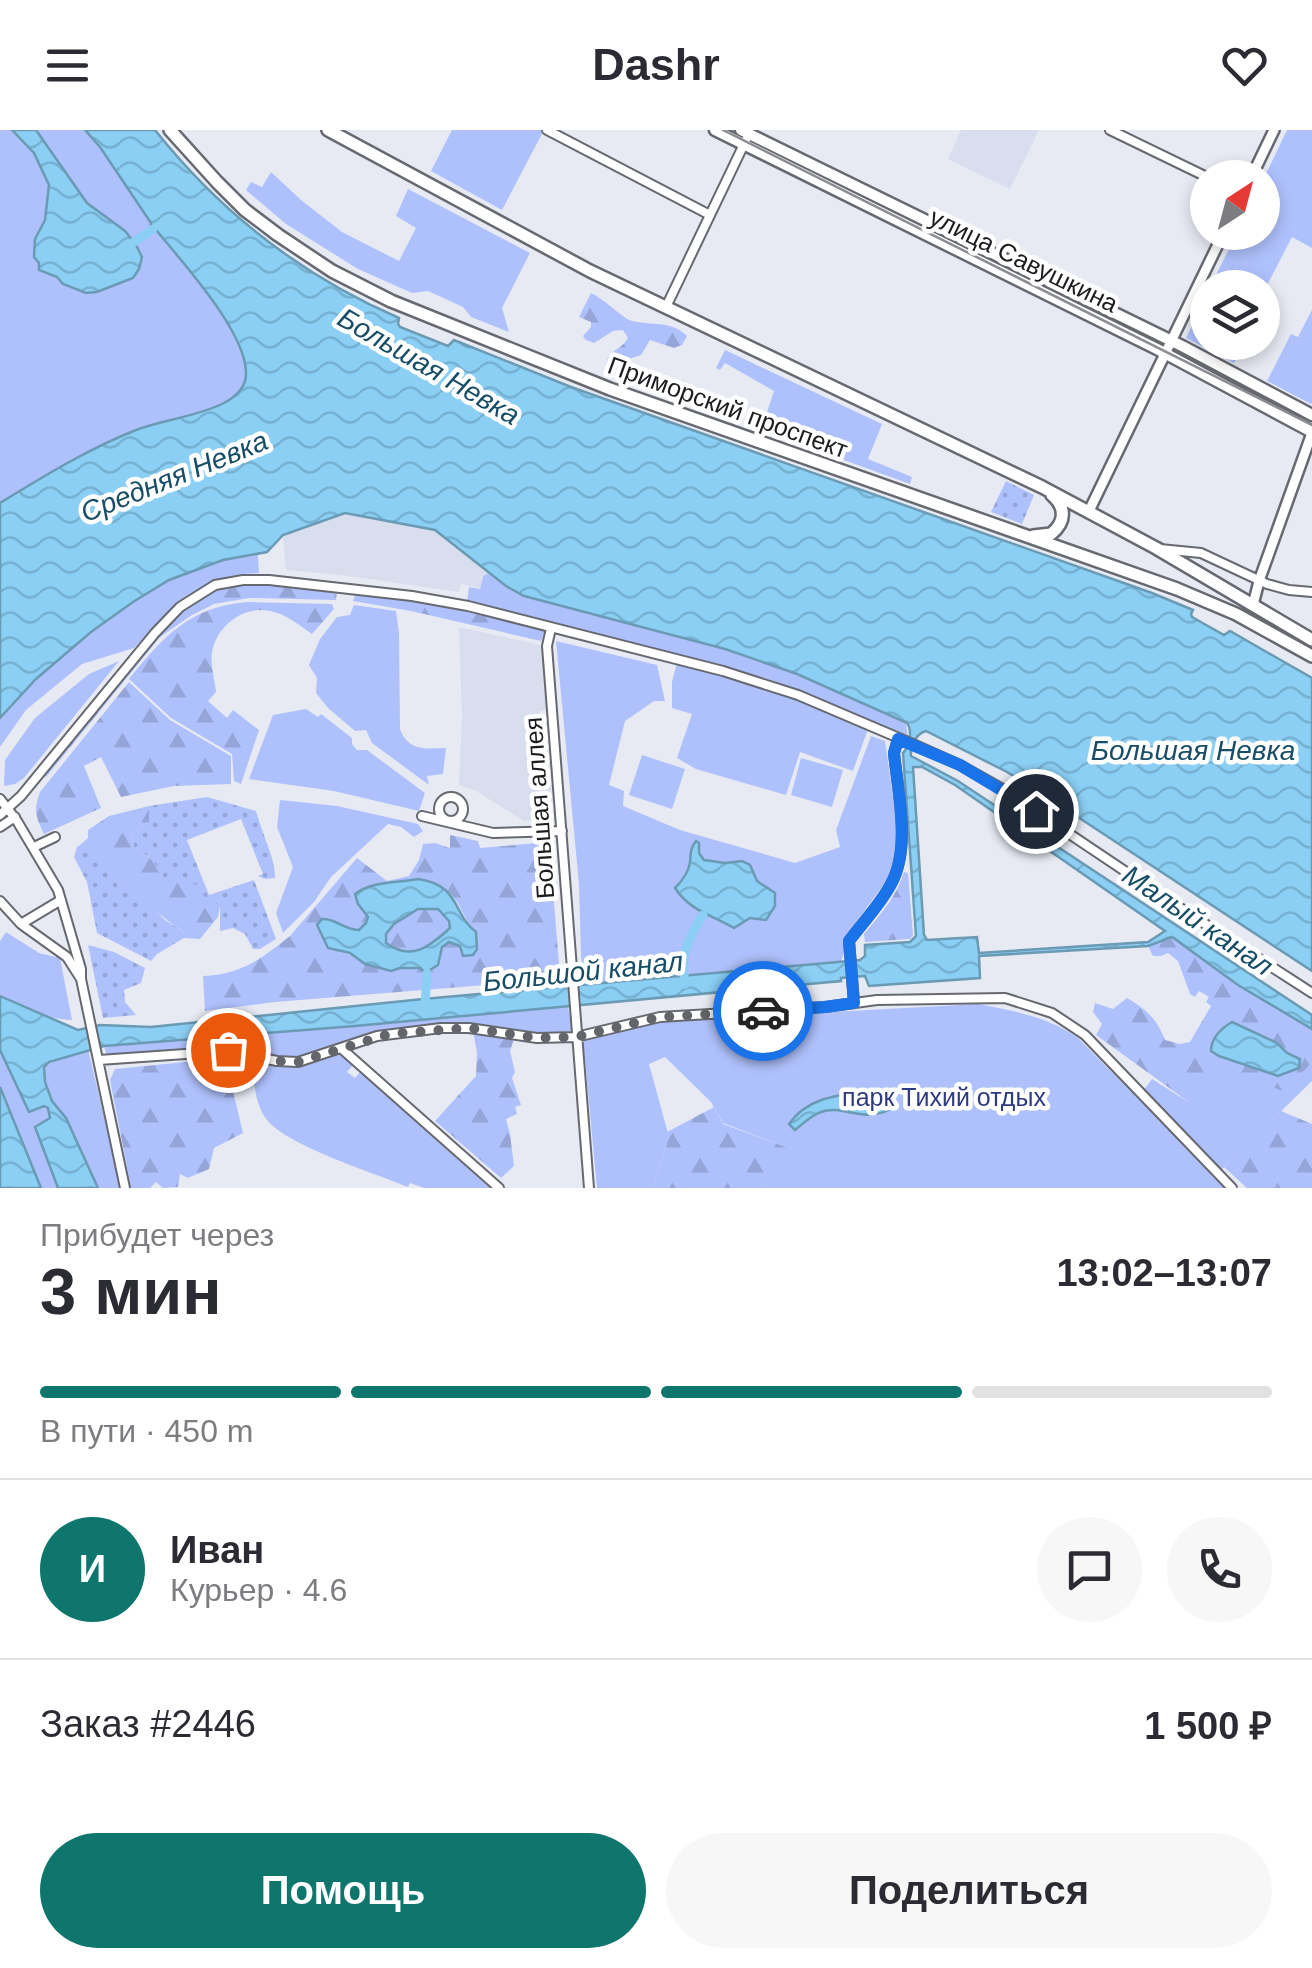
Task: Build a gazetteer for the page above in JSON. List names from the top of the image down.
{
  "streets": {
    "main road": ["улица Савушкина", "Приморский проспект"],
    "street": ["Большая аллея"]
  },
  "water": [
    "Большая Невка",
    "Средняя Невка",
    "Малый канал",
    "Большой канал"
  ],
  "parks": ["парк Тихий отдых"],
  "north": "top right",
  "page": {
    "header": "Dashr",
    "heading": ["3 мин", "Прибудет через", "13:02–13:07"],
    "panel": [
      "Иван",
      "Курьер · 4.6",
      "Заказ #2446",
      "1 500 ₽"
    ],
    "bar": "В пути · 450 m",
    "round": "И",
    "buttons": ["Помощь", "Поделиться"]
  }
}
